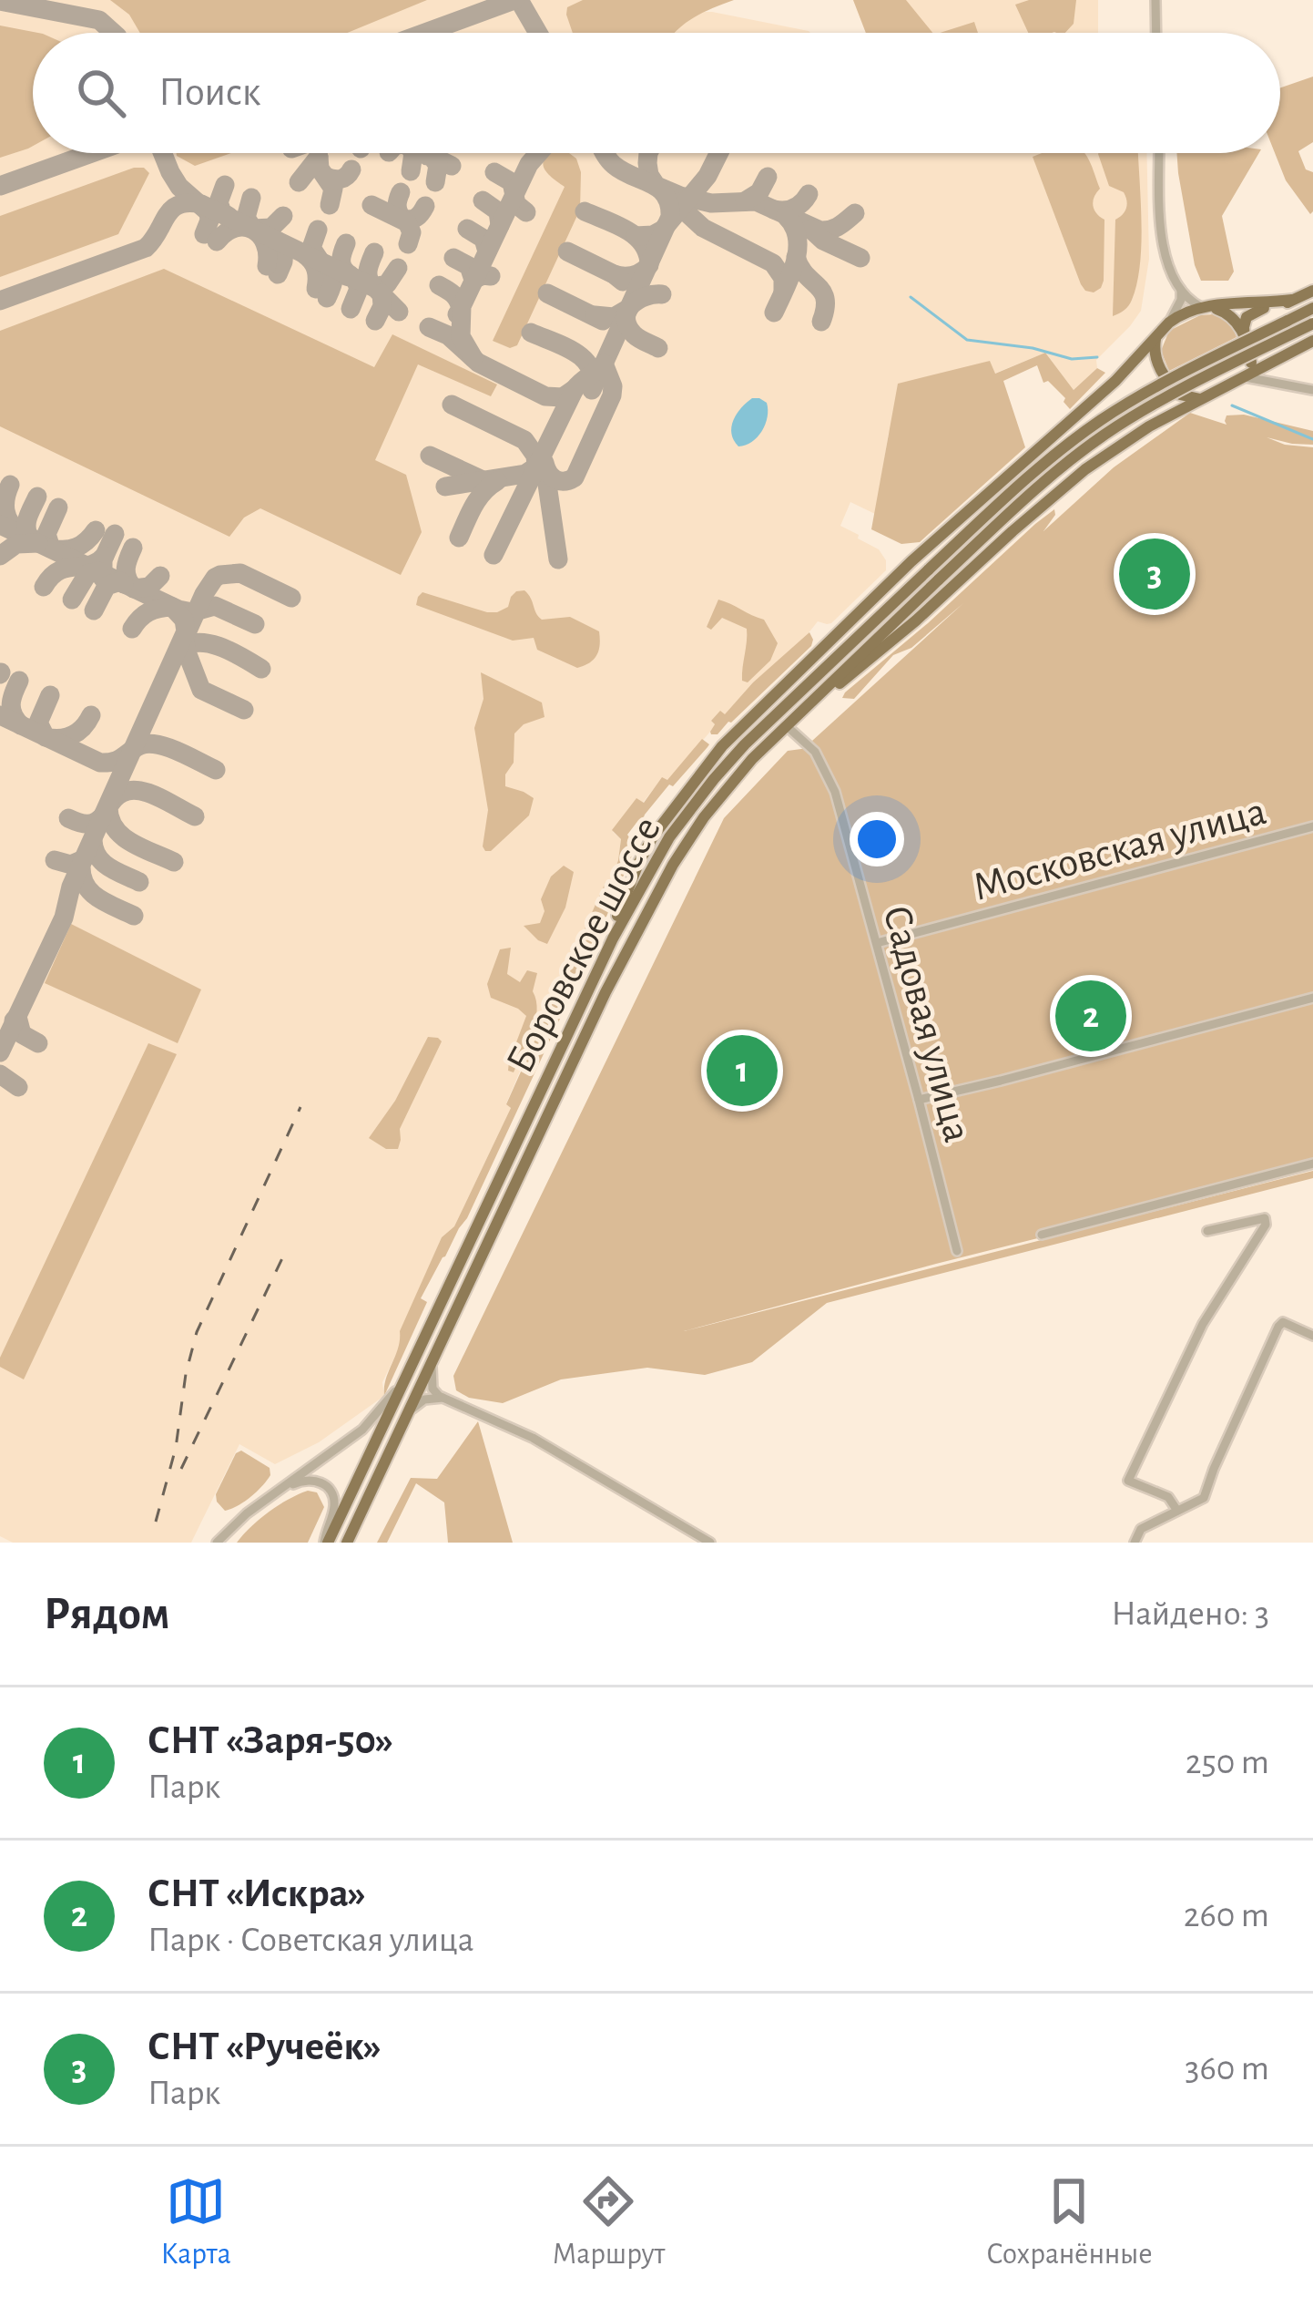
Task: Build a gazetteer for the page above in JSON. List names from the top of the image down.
{
  "streets": {
    "main road": ["Боровское шоссе"],
    "street": ["Московская улица", "Садовая улица"]
  },
  "crossings": [
    ["Московская улица", "Садовая улица"],
    ["Боровское шоссе", "Садовая улица"]
  ],
  "page": {
    "search": "Поиск",
    "pins": ["3", "2", "1"],
    "heading": ["Рядом", "Найдено: 3"],
    "list": [
      {
        "mark": "1",
        "name": "СНТ «Заря-50»",
        "note": "Парк",
        "value": "250 m"
      },
      {
        "mark": "2",
        "name": "СНТ «Искра»",
        "note": "Парк · Советская улица",
        "value": "260 m"
      },
      {
        "mark": "3",
        "name": "СНТ «Ручеёк»",
        "note": "Парк",
        "value": "360 m"
      }
    ],
    "nav": ["Карта", "Маршрут", "Сохранённые"]
  }
}
